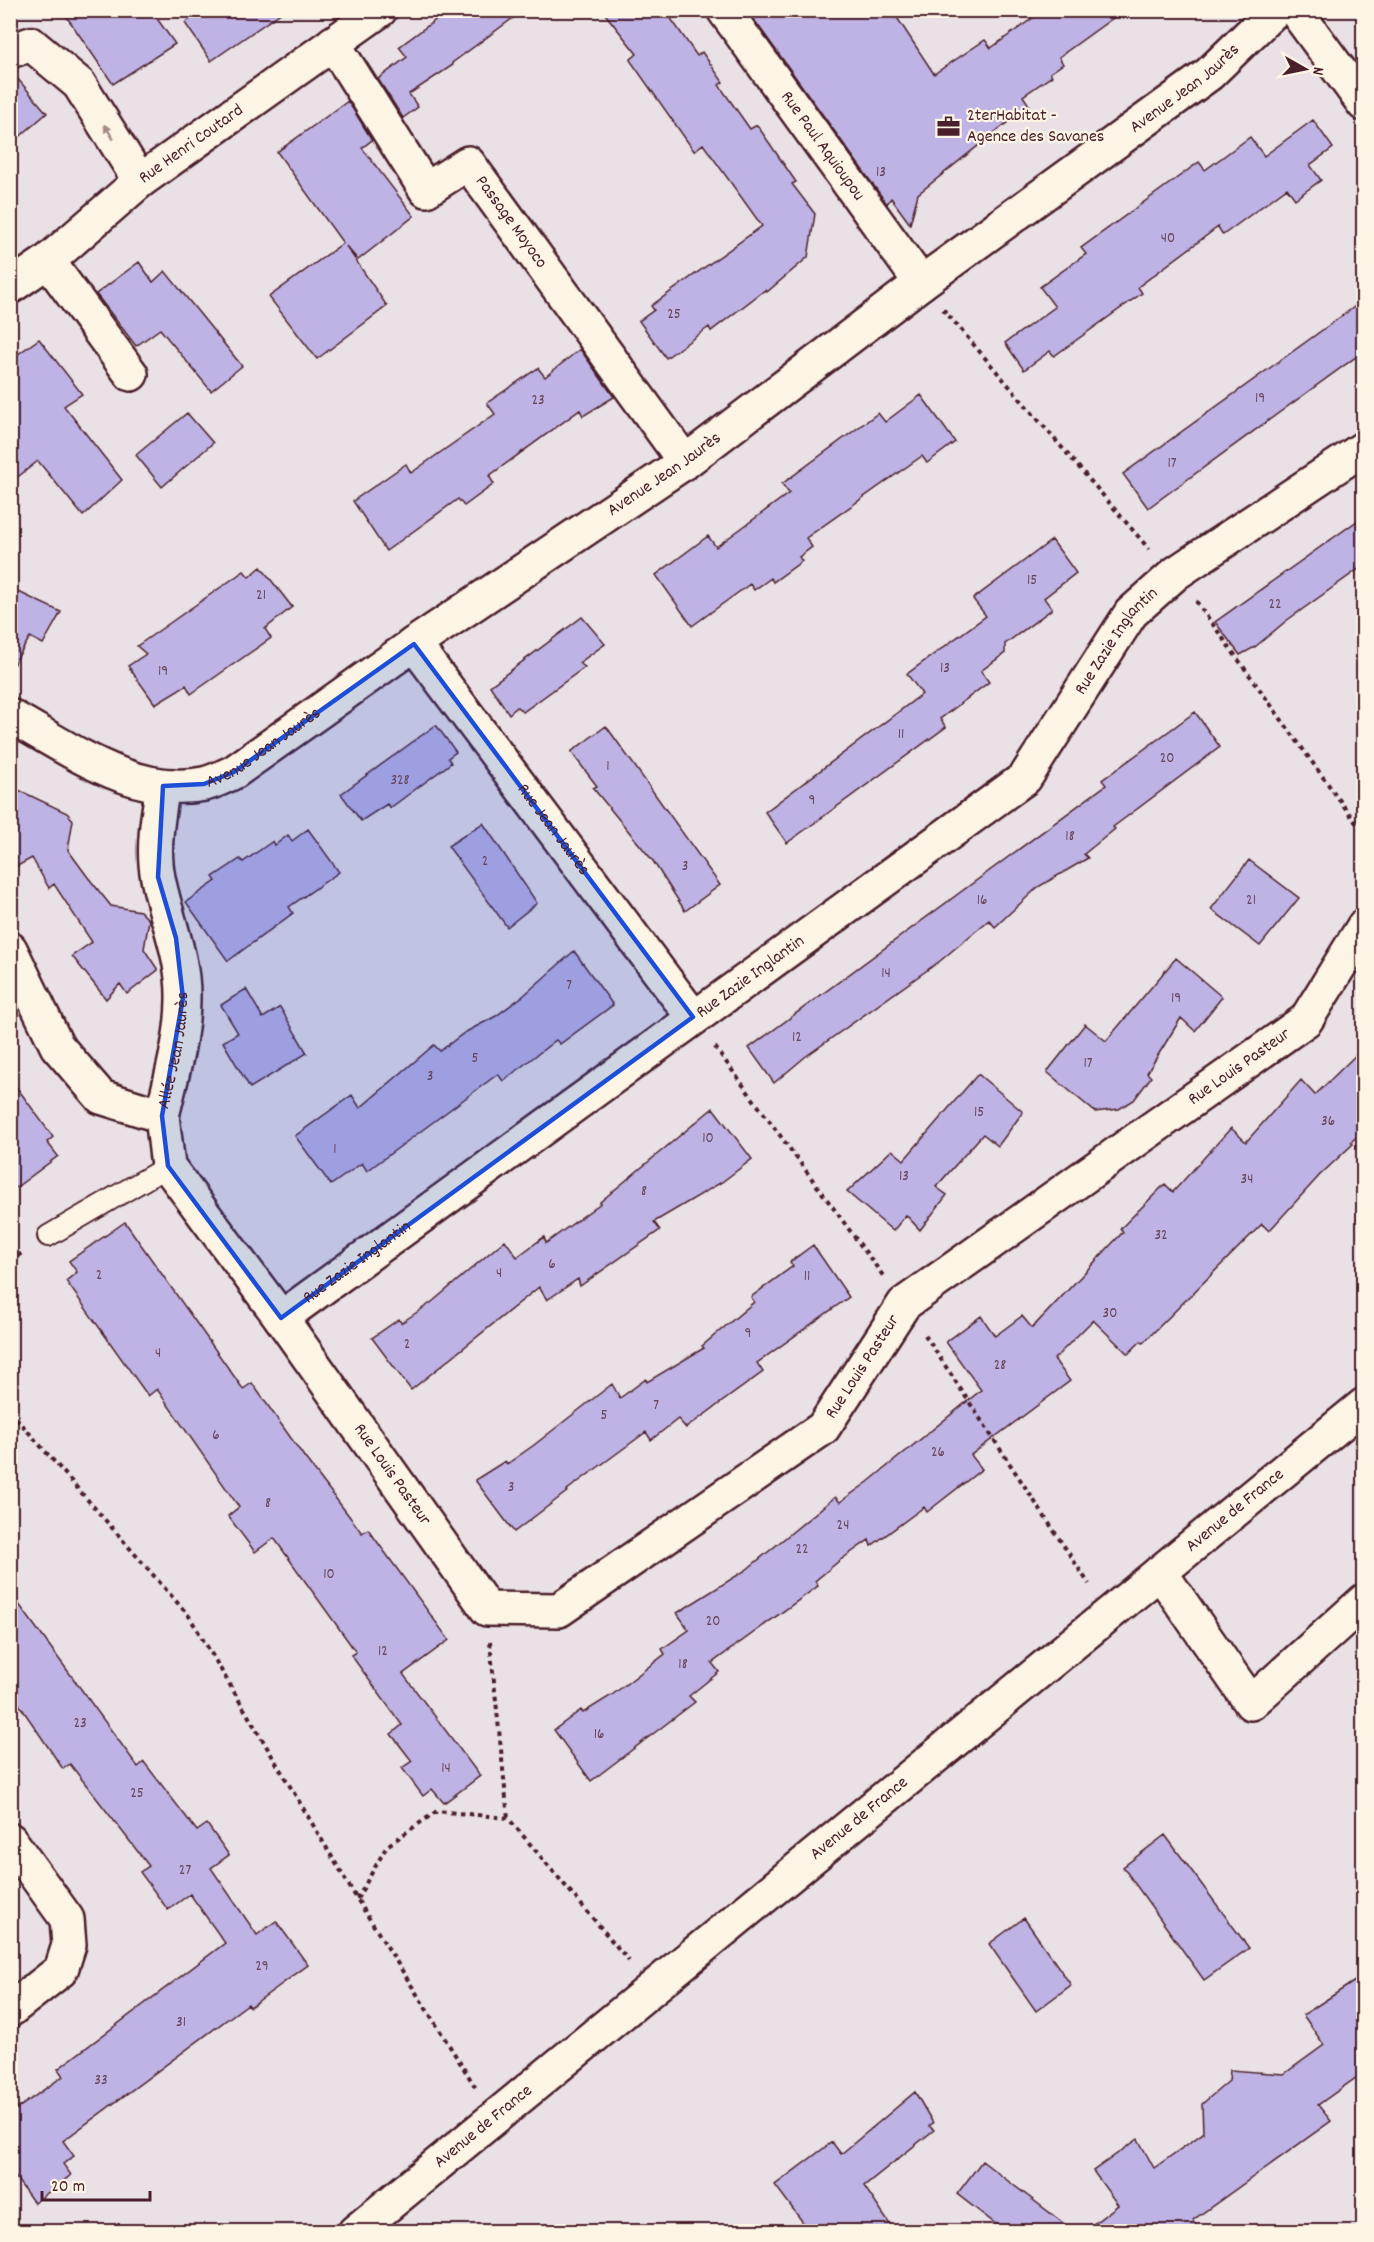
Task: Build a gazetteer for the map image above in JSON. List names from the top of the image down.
{
  "streets": {
    "street": [
      "Avenue Jean Jaurès",
      "Rue Henri Coutard",
      "Rue Paul Aquioupou",
      "Passage Moyoco",
      "Rue Zazie Inglantin",
      "Rue Jean Jaurès",
      "Allée Jean Jaurès",
      "Rue Louis Pasteur",
      "Avenue de France"
    ]
  },
  "crossings": [
    ["Avenue Jean Jaurès", "Rue Paul Aquioupou"],
    ["Avenue Jean Jaurès", "Passage Moyoco"],
    ["Avenue Jean Jaurès", "Rue Jean Jaurès"],
    ["Avenue Jean Jaurès", "Allée Jean Jaurès"],
    ["Rue Henri Coutard", "Passage Moyoco"],
    ["Rue Zazie Inglantin", "Rue Jean Jaurès"],
    ["Rue Zazie Inglantin", "Rue Louis Pasteur"]
  ],
  "places": {
    "office": ["2terHabitat - Agence des Savanes"]
  },
  "house_numbers": [
    "13",
    "40",
    "25",
    "19",
    "23",
    "17",
    "15",
    "21",
    "22",
    "13",
    "19",
    "11",
    "20",
    "1",
    "328",
    "9",
    "18",
    "2",
    "3",
    "16",
    "21",
    "14",
    "7",
    "19",
    "12",
    "5",
    "17",
    "3",
    "15",
    "36",
    "10",
    "1",
    "13",
    "34",
    "8",
    "32",
    "6",
    "4",
    "2",
    "11",
    "30",
    "9",
    "2",
    "4",
    "28",
    "7",
    "5",
    "6",
    "26",
    "3",
    "8",
    "24",
    "22",
    "10",
    "20",
    "12",
    "18",
    "23",
    "16",
    "14",
    "25",
    "27",
    "29",
    "31",
    "33"
  ],
  "scale_bar": "20 m",
  "north": "right"
}
